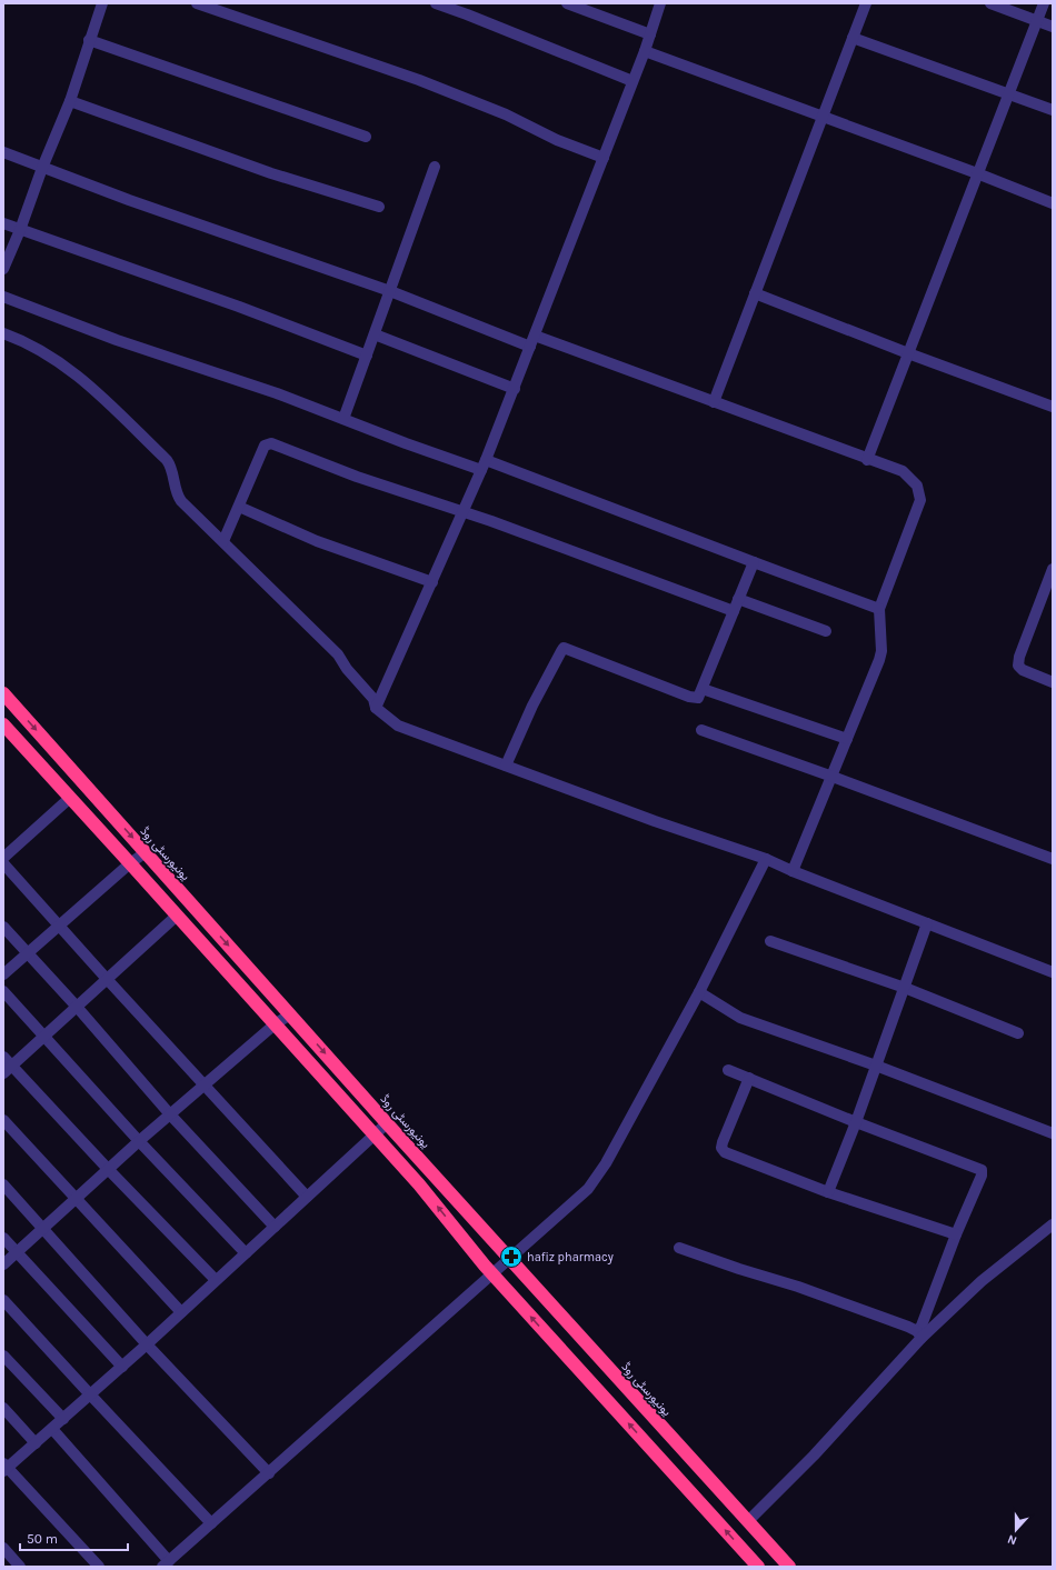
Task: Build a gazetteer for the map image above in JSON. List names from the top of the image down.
{
  "streets": {
    "highway": ["یونیورسٹی روڈ"]
  },
  "places": {
    "pharmacy": ["hafiz pharmacy"]
  },
  "scale_bar": "50 m",
  "north": "bottom"
}
